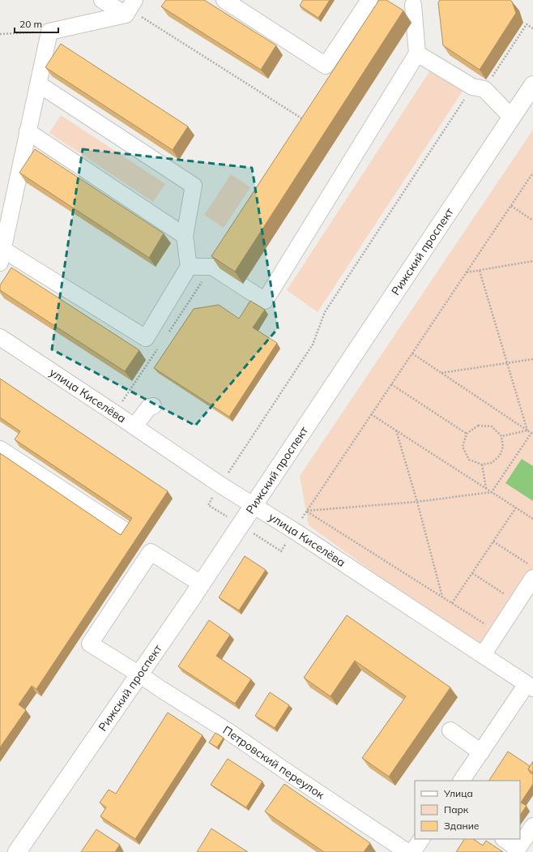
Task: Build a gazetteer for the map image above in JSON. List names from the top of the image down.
{
  "streets": {
    "main road": ["Рижский проспект"],
    "street": ["улица Киселёва", "Петровский переулок"]
  },
  "crossings": [
    ["Рижский проспект", "улица Киселёва"],
    ["Рижский проспект", "Петровский переулок"]
  ],
  "legend": ["Улица", "Парк", "Здание"],
  "scale_bar": "20 m"
}
